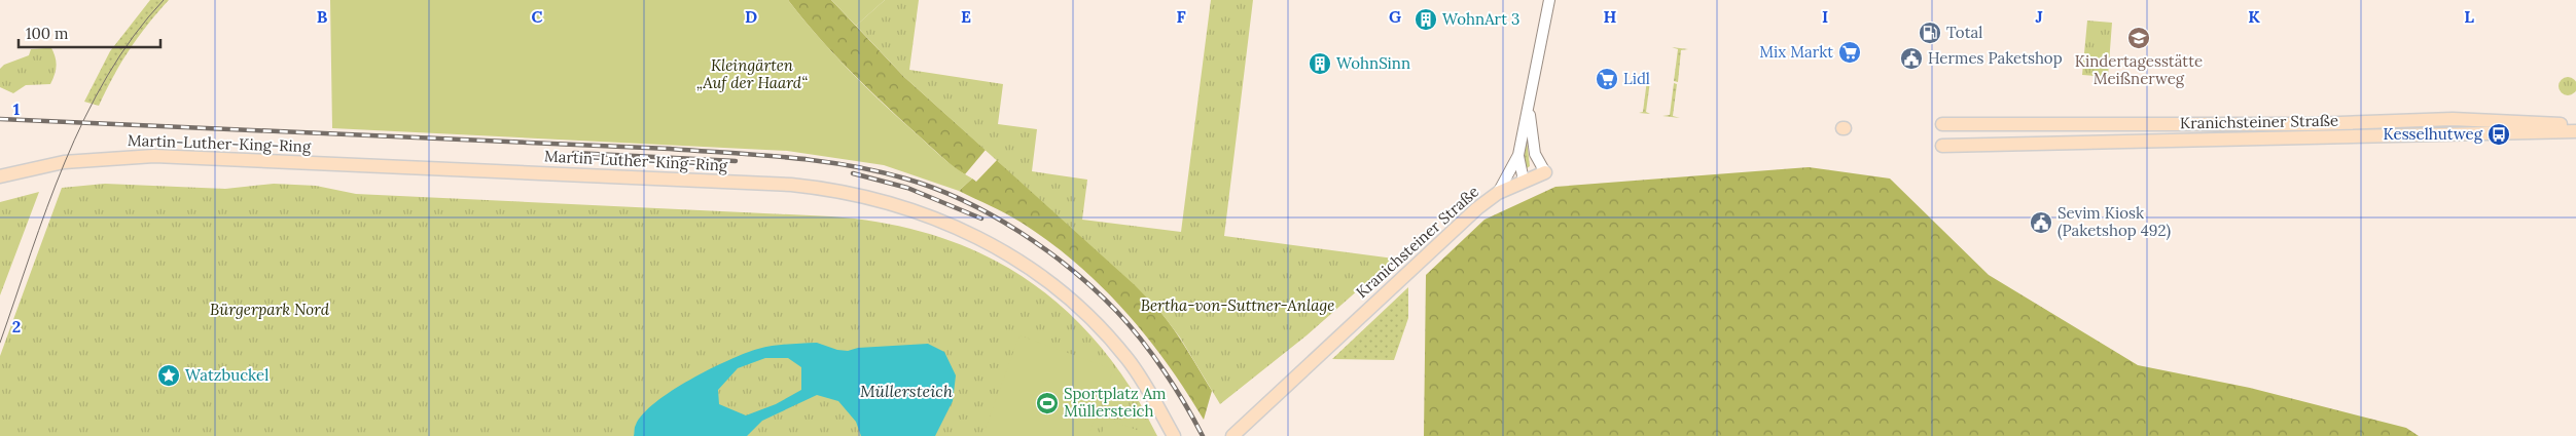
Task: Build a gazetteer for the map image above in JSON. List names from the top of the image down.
{
  "streets": {
    "main road": ["Kranichsteiner Straße", "Martin-Luther-King-Ring"]
  },
  "water": ["Müllersteich"],
  "parks": ["Kleingärten „Auf der Haard“", "Bertha-von-Suttner-Anlage", "Bürgerpark Nord"],
  "places": {
    "building": ["WohnArt 3", "WohnSinn"],
    "fuel station": ["Total"],
    "school or university": ["Kindertagesstätte Meißnerweg"],
    "supermarket": ["Mix Markt", "Lidl"],
    "public building": ["Hermes Paketshop", "Sevim Kiosk (Paketshop 492)"],
    "bus stop": ["Kesselhutweg"],
    "place": ["Watzbuckel"],
    "sports": ["Sportplatz Am Müllersteich"]
  },
  "scale_bar": "100 m",
  "grid": {
    "columns": [
      "B",
      "C",
      "D",
      "E",
      "F",
      "G",
      "H",
      "I",
      "J",
      "K",
      "L"
    ],
    "rows": ["1", "2"]
  }
}
